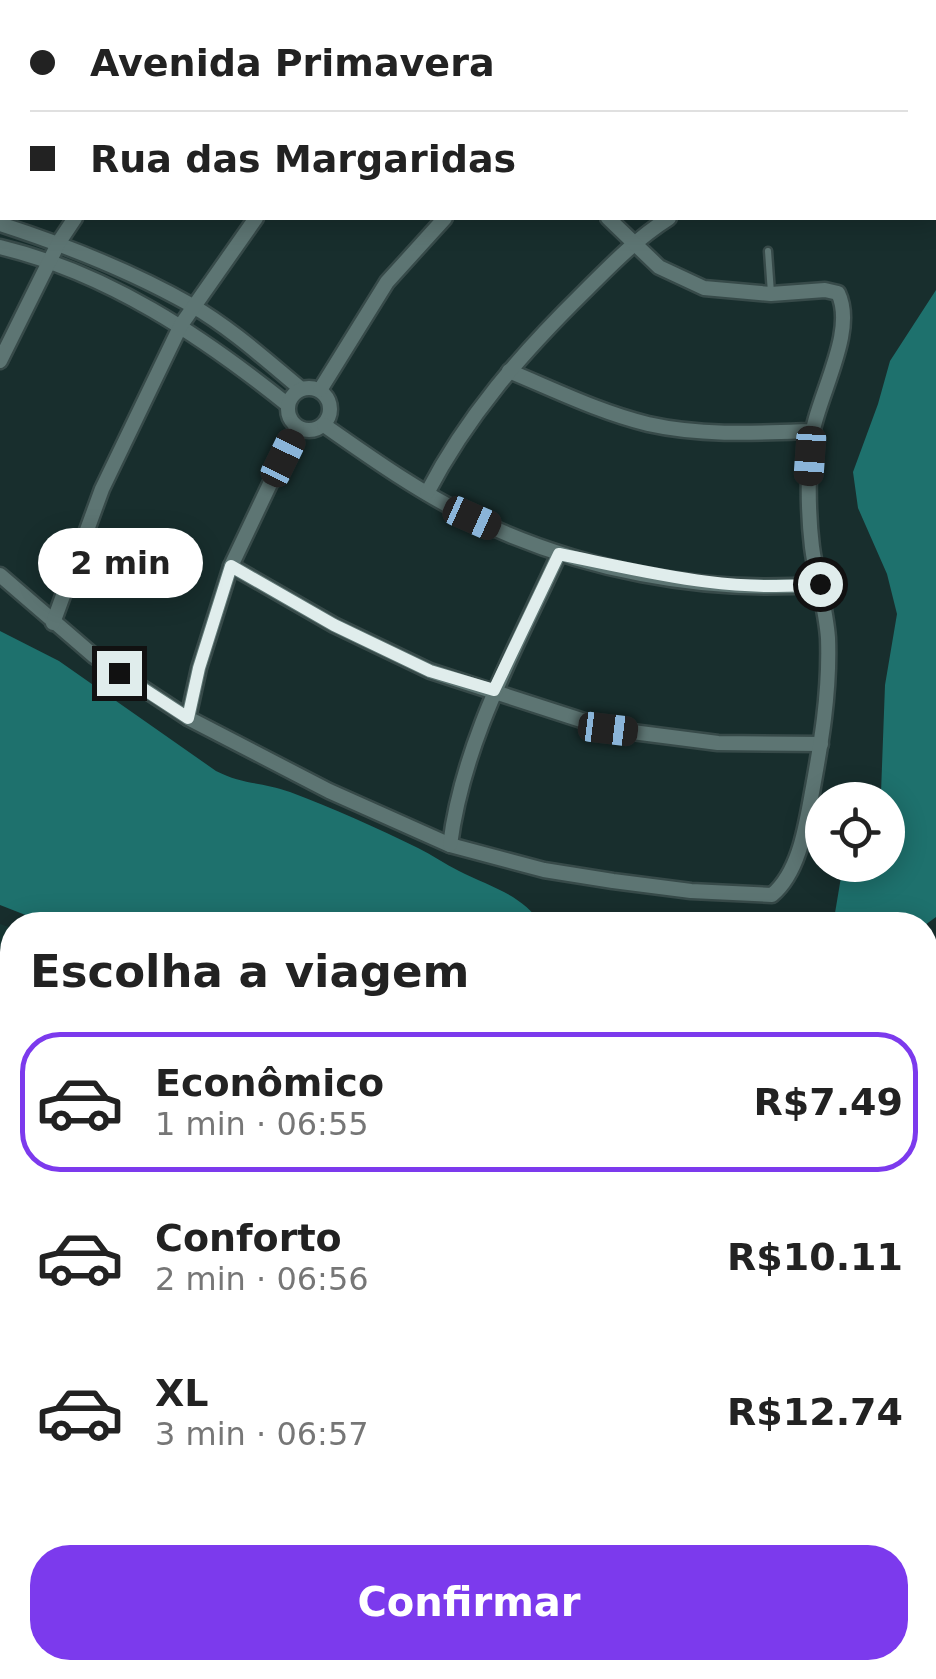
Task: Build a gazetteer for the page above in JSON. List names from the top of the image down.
{
  "page": {
    "banner": ["Avenida Primavera", "Rua das Margaridas"],
    "bubble": "2 min",
    "heading": "Escolha a viagem",
    "list": [
      {
        "name": "Econômico",
        "note": "1 min · 06:55",
        "value": "R$7.49"
      },
      {
        "name": "Conforto",
        "note": "2 min · 06:56",
        "value": "R$10.11"
      },
      {
        "name": "XL",
        "note": "3 min · 06:57",
        "value": "R$12.74"
      }
    ],
    "buttons": "Confirmar"
  }
}
